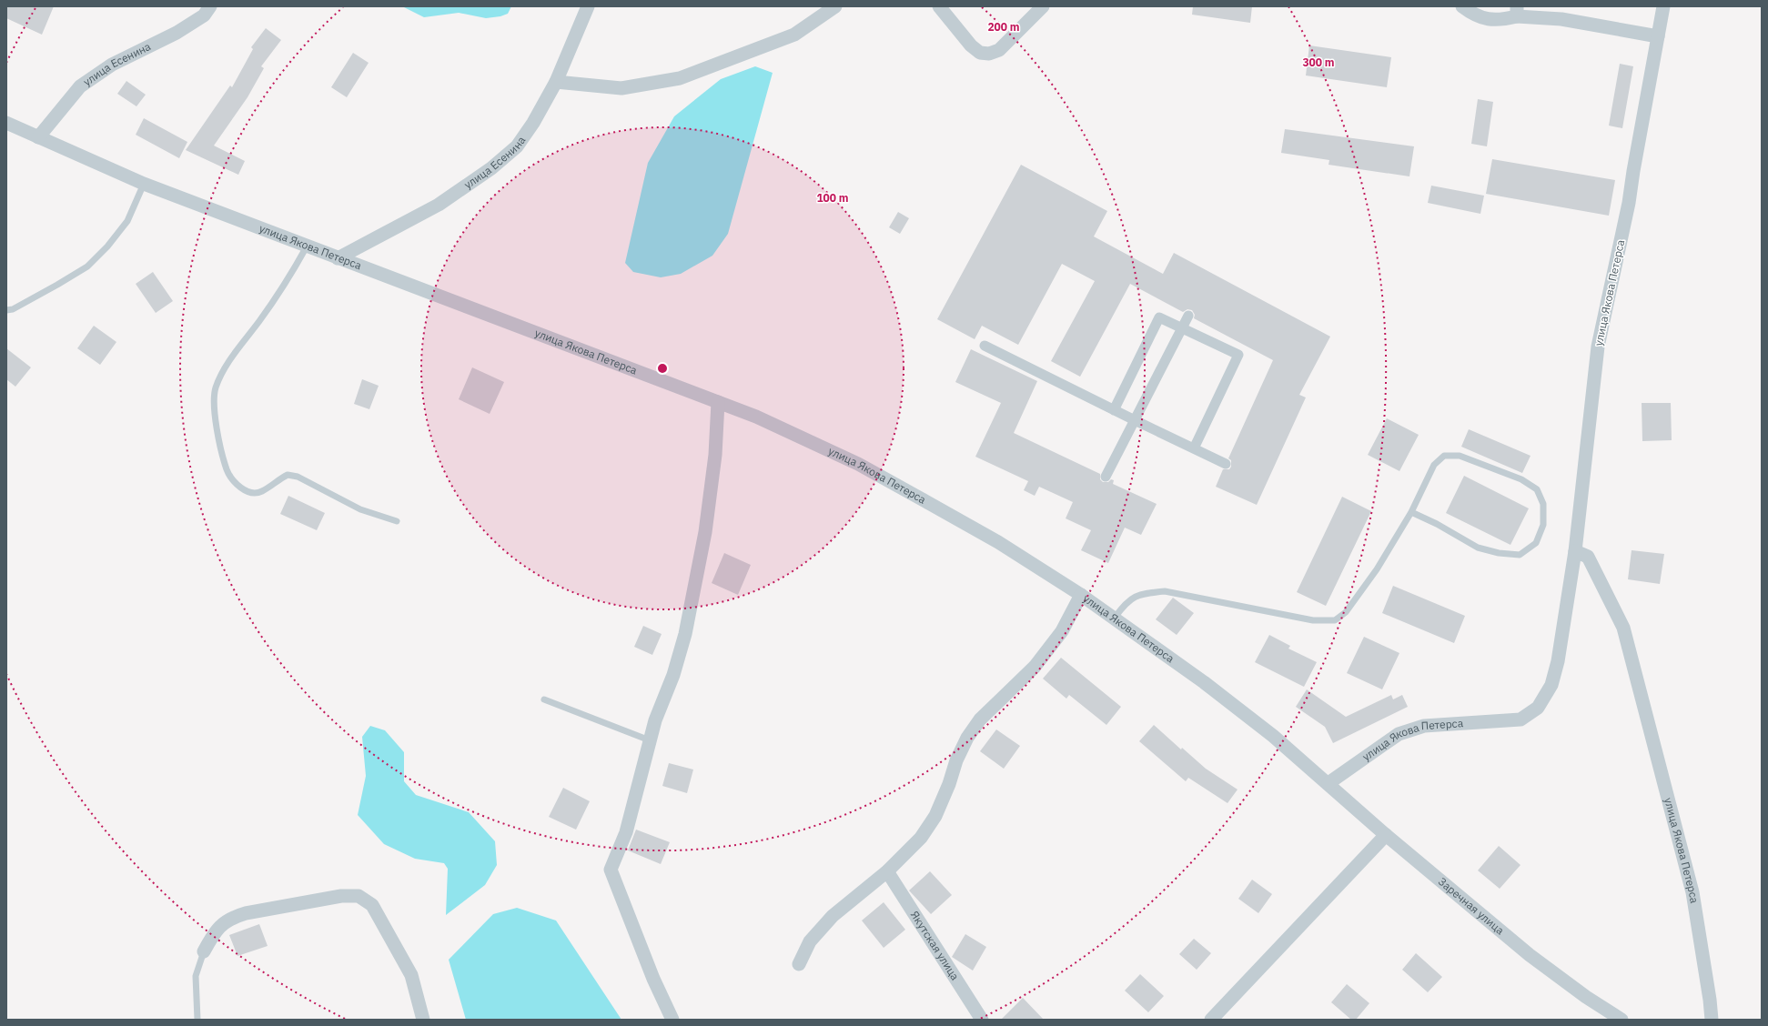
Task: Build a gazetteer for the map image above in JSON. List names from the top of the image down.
{
  "streets": {
    "street": [
      "улица Есенина",
      "улица Якова Петерса",
      "Заречная улица",
      "Якутская улица"
    ]
  },
  "crossings": [
    ["улица Есенина", "улица Якова Петерса"],
    ["улица Якова Петерса", "Заречная улица"]
  ],
  "rings": ["200 m", "300 m", "100 m"]
}
